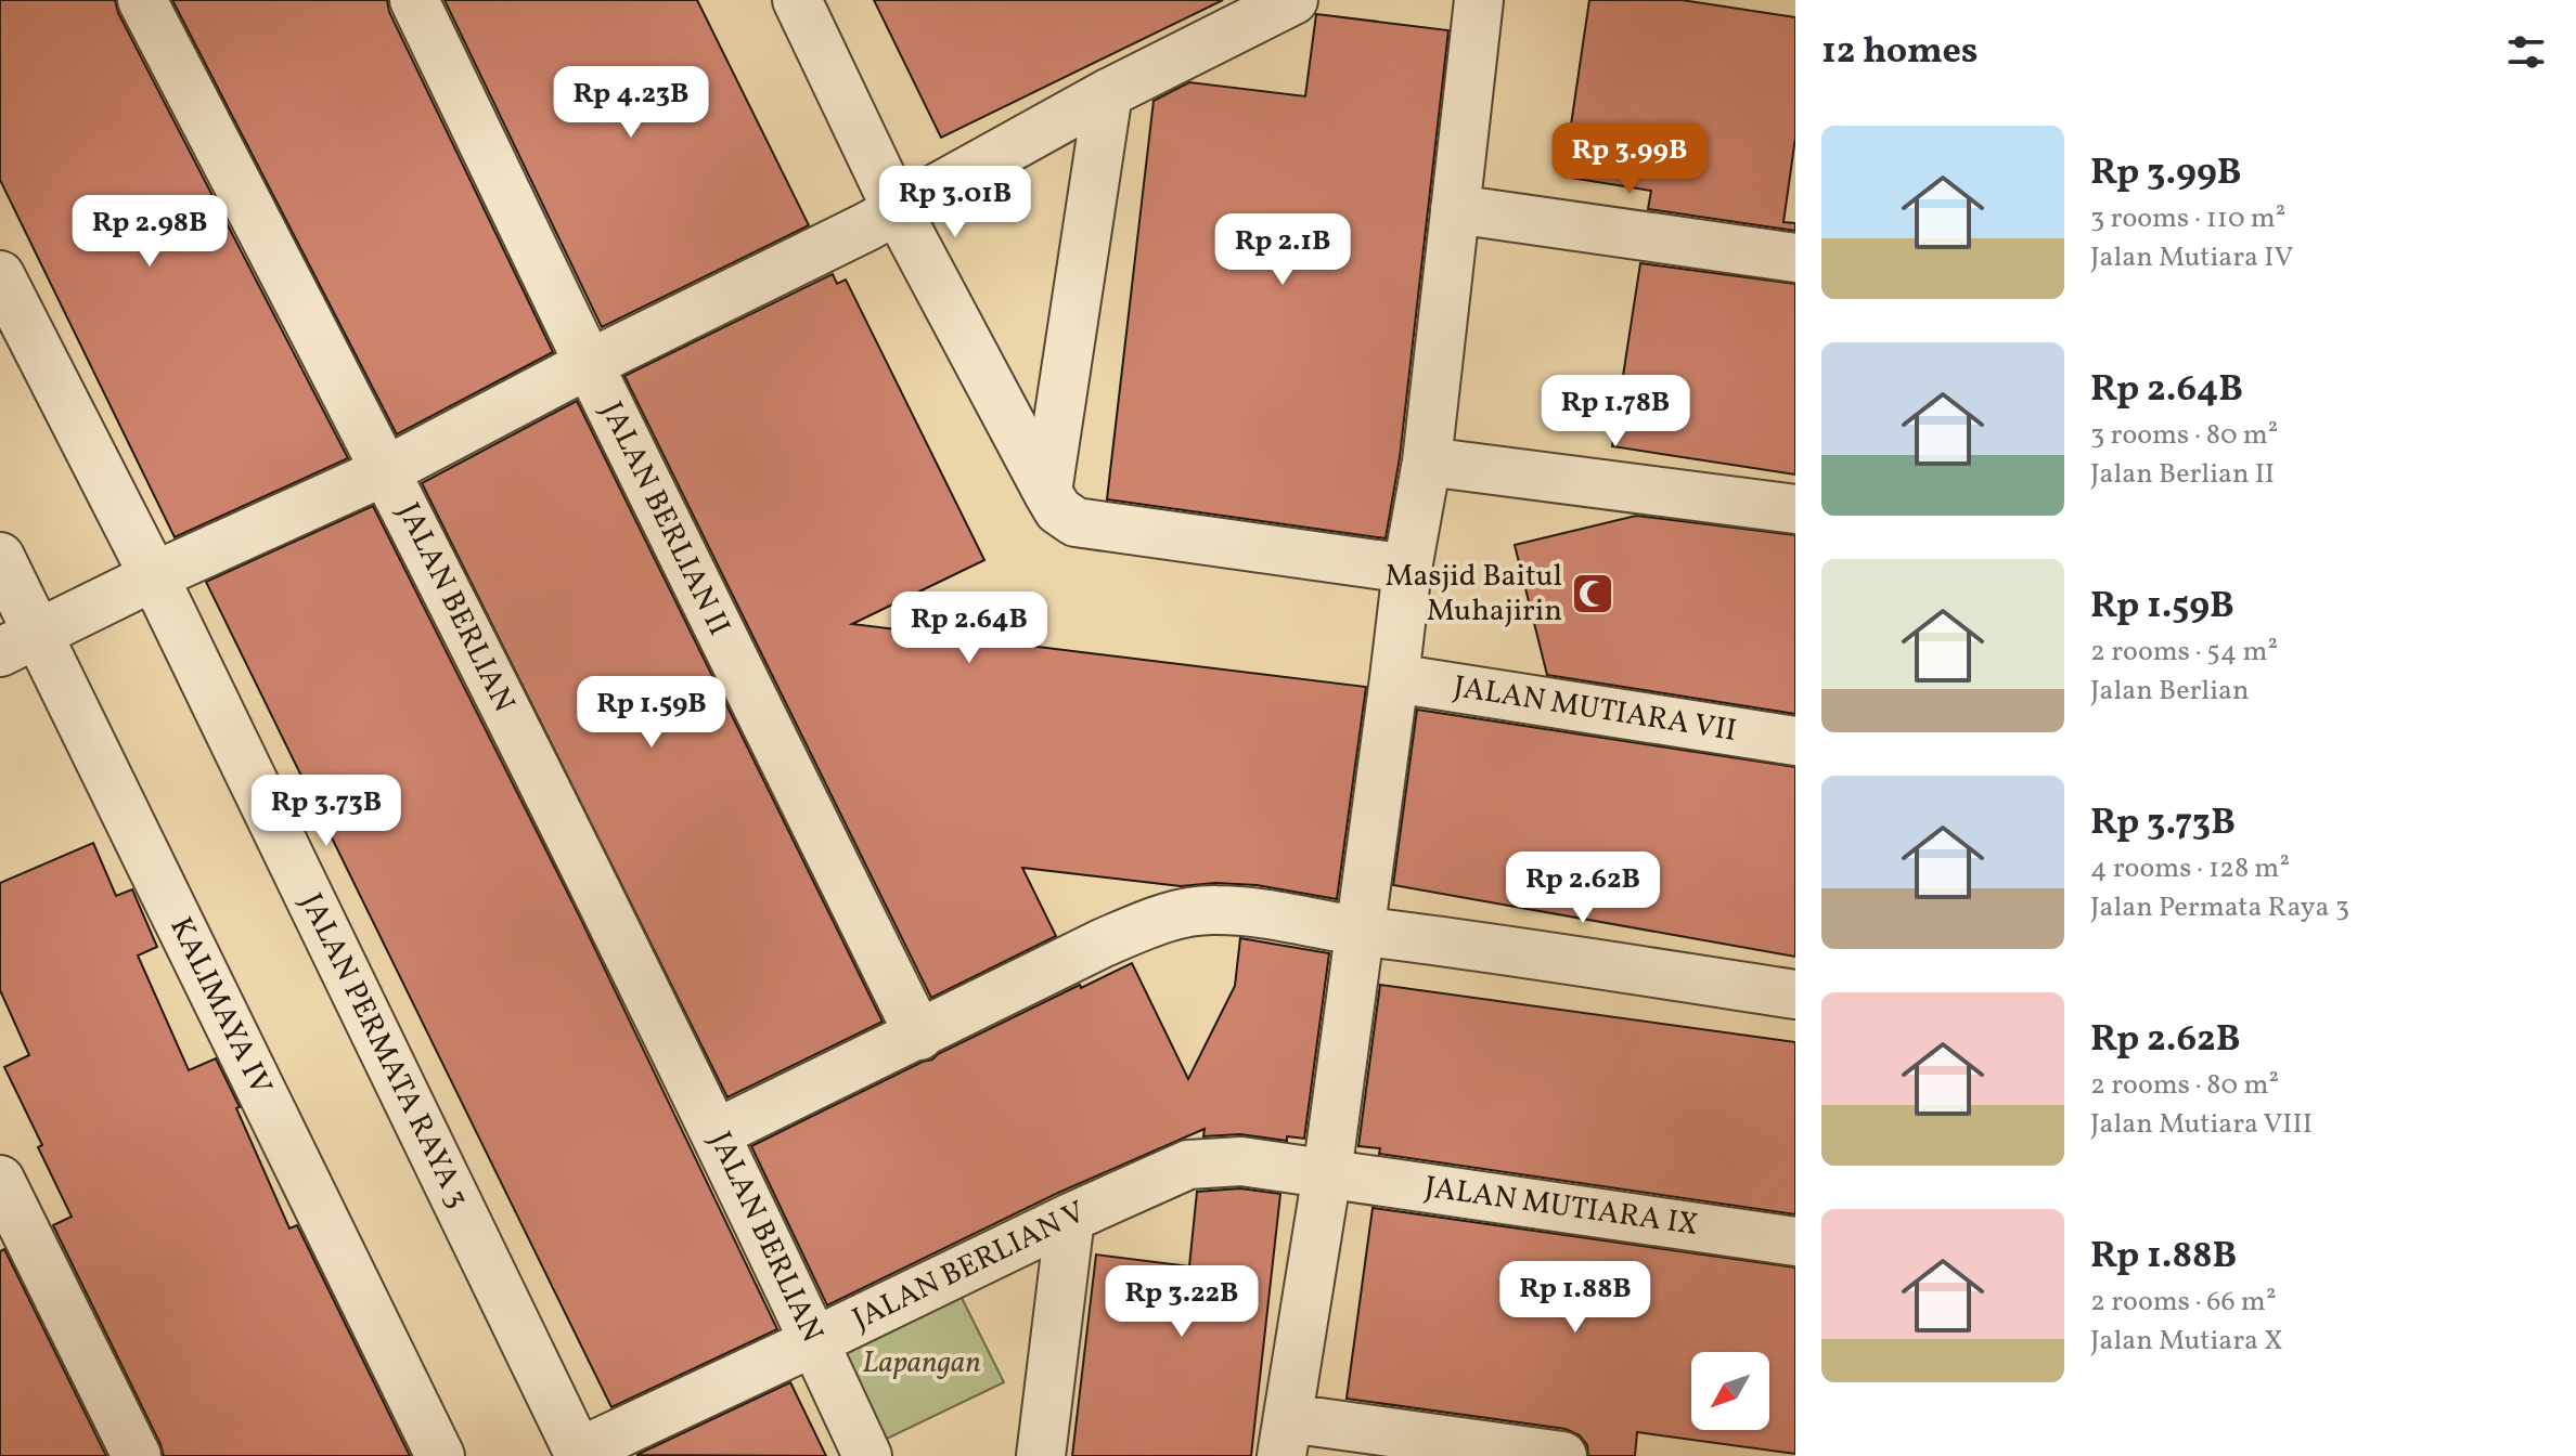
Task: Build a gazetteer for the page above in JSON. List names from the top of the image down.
{
  "streets": {
    "street": [
      "JALAN BERLIAN II",
      "JALAN BERLIAN",
      "JALAN MUTIARA VII",
      "KALIMAYA IV",
      "JALAN PERMATA RAYA 3",
      "JALAN MUTIARA IX",
      "JALAN BERLIAN V"
    ]
  },
  "crossings": [
    ["JALAN BERLIAN", "JALAN BERLIAN V"],
    ["JALAN PERMATA RAYA 3", "JALAN BERLIAN V"],
    ["JALAN MUTIARA IX", "JALAN BERLIAN V"]
  ],
  "parks": ["Lapangan"],
  "places": {
    "mosque": ["Masjid Baitul Muhajirin"]
  },
  "north": "bottom left",
  "page": {
    "heading": "12 homes",
    "price": [
      "Rp 4.23B",
      "Rp 3.99B",
      "Rp 3.01B",
      "Rp 2.98B",
      "Rp 2.1B",
      "Rp 1.78B",
      "Rp 2.64B",
      "Rp 1.59B",
      "Rp 3.73B",
      "Rp 2.62B",
      "Rp 1.88B",
      "Rp 3.22B"
    ],
    "list": [
      {
        "name": "Rp 3.99B",
        "note": "3 rooms · 110 m² · Jalan Mutiara IV"
      },
      {
        "name": "Rp 2.64B",
        "note": "3 rooms · 80 m² · Jalan Berlian II"
      },
      {
        "name": "Rp 1.59B",
        "note": "2 rooms · 54 m² · Jalan Berlian"
      },
      {
        "name": "Rp 3.73B",
        "note": "4 rooms · 128 m² · Jalan Permata Raya 3"
      },
      {
        "name": "Rp 2.62B",
        "note": "2 rooms · 80 m² · Jalan Mutiara VIII"
      },
      {
        "name": "Rp 1.88B",
        "note": "2 rooms · 66 m² · Jalan Mutiara X"
      }
    ]
  }
}
